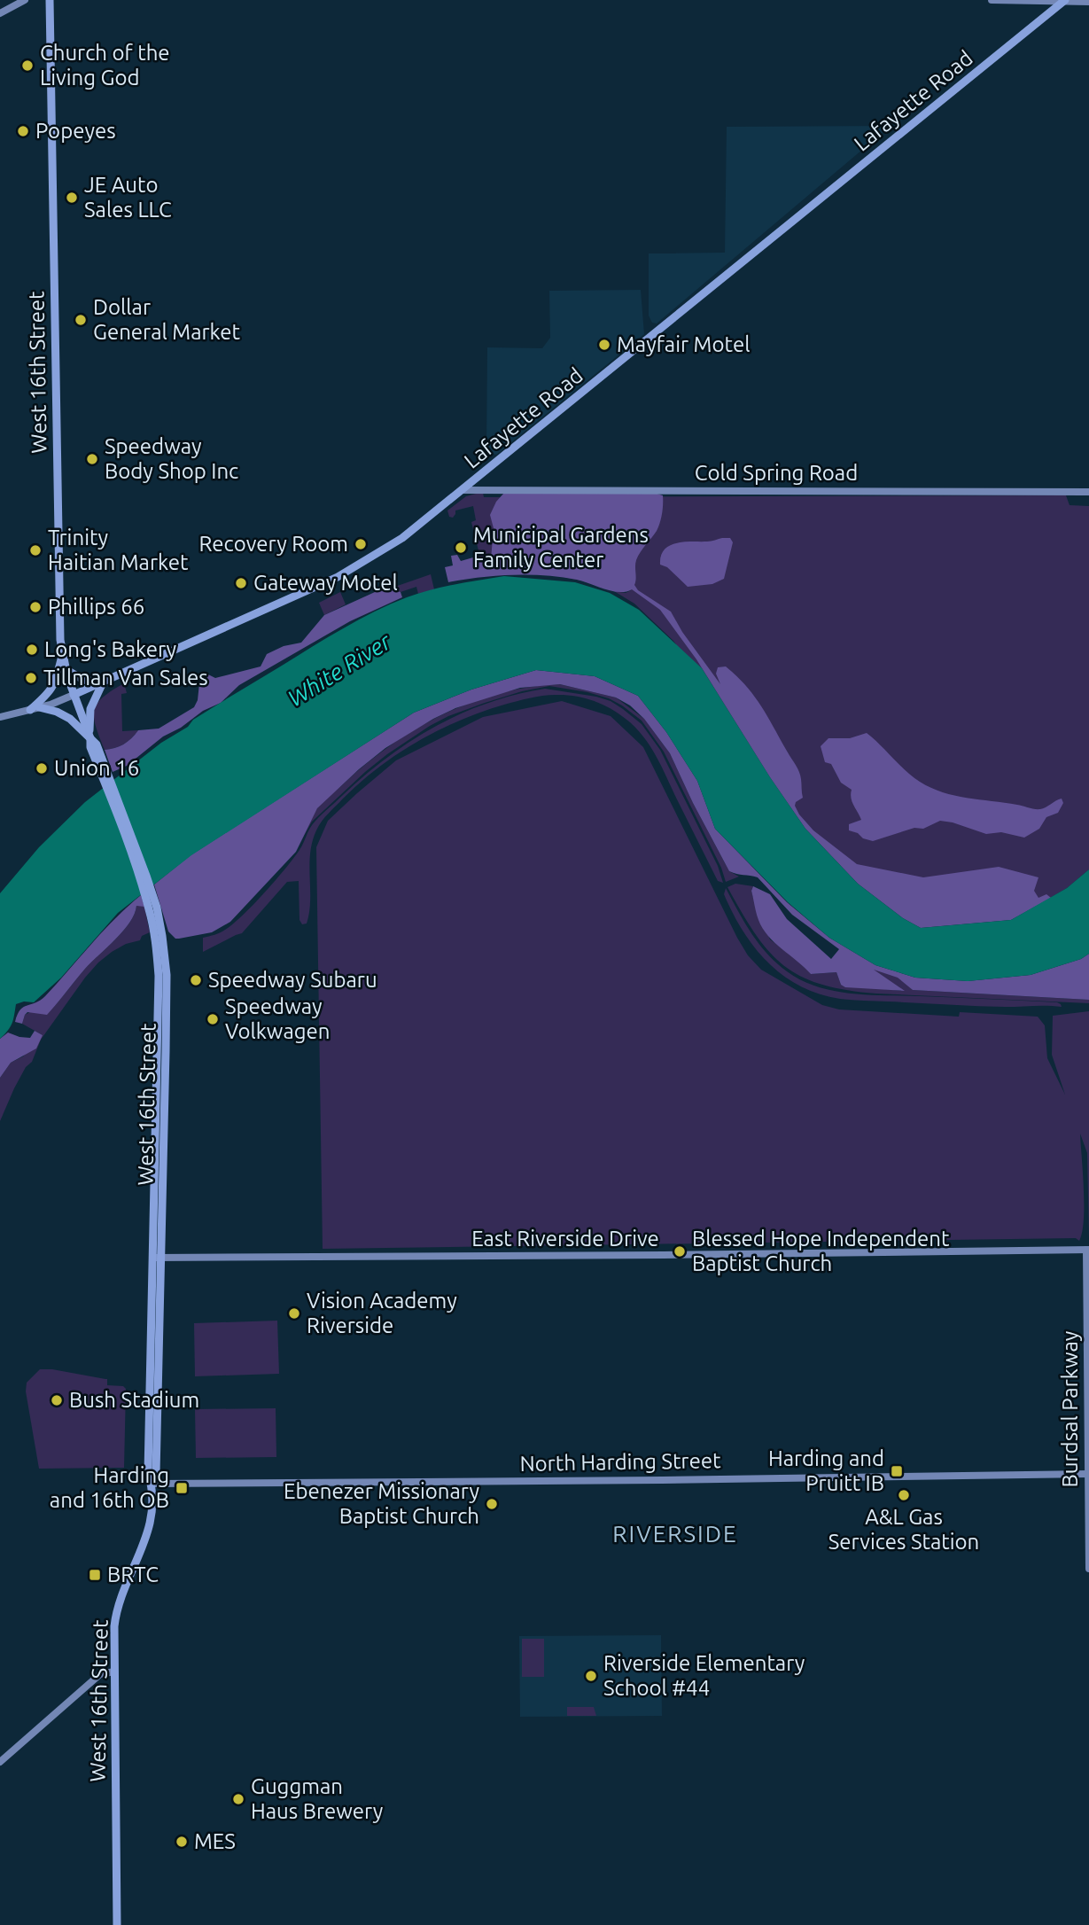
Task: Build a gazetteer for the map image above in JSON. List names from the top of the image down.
{
  "streets": {
    "main road": ["Lafayette Road", "West 16th Street"],
    "street": [
      "Cold Spring Road",
      "East Riverside Drive",
      "Burdsal Parkway",
      "North Harding Street"
    ]
  },
  "crossings": [
    ["Lafayette Road", "West 16th Street"],
    ["Lafayette Road", "Cold Spring Road"],
    ["West 16th Street", "East Riverside Drive"],
    ["West 16th Street", "North Harding Street"],
    ["East Riverside Drive", "Burdsal Parkway"],
    ["Burdsal Parkway", "North Harding Street"]
  ],
  "districts": ["RIVERSIDE"],
  "water": ["White River"],
  "places": {
    "other": [
      "Church of the Living God",
      "Popeyes",
      "JE Auto Sales LLC",
      "Dollar General Market",
      "Mayfair Motel",
      "Speedway Body Shop Inc",
      "Recovery Room",
      "Municipal Gardens Family Center",
      "Trinity Haitian Market",
      "Gateway Motel",
      "Phillips 66",
      "Long's Bakery",
      "Tillman Van Sales",
      "Union 16",
      "Speedway Subaru",
      "Speedway Volkwagen",
      "Blessed Hope Independent Baptist Church",
      "Vision Academy Riverside",
      "Bush Stadium",
      "A&L Gas Services Station",
      "Ebenezer Missionary Baptist Church",
      "Riverside Elementary School #44",
      "Guggman Haus Brewery",
      "MES"
    ],
    "transit": ["Harding and Pruitt IB", "Harding and 16th OB", "BRTC"]
  }
}
